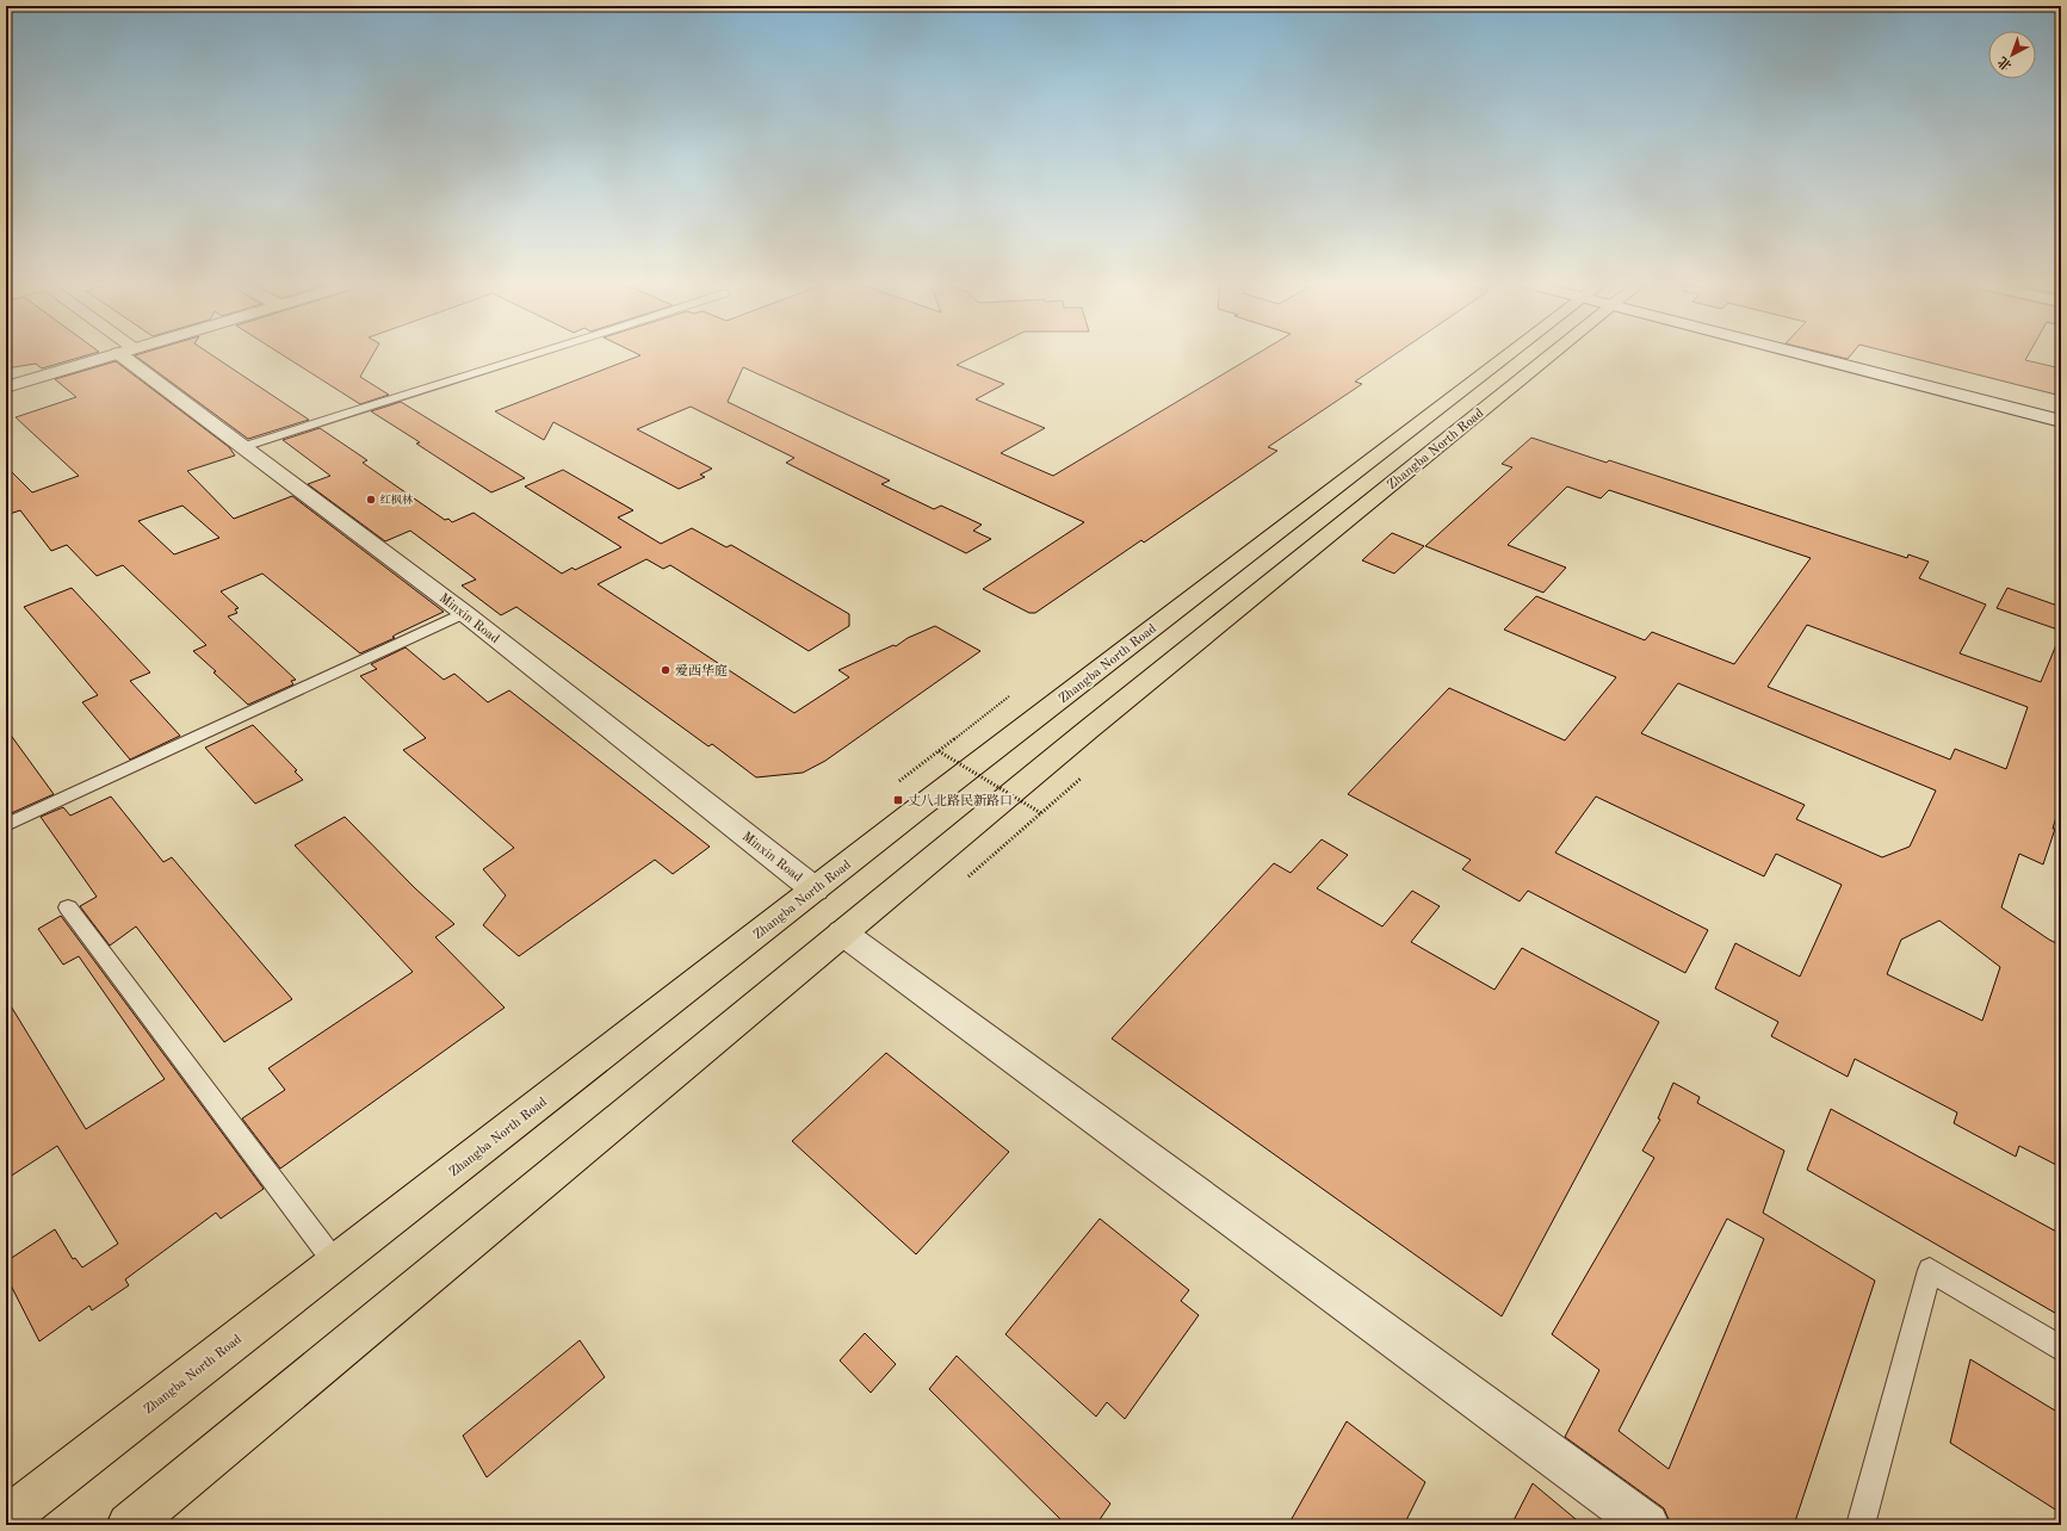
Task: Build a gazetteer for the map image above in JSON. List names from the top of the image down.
{
  "streets": {
    "main road": ["Zhangba North Road"],
    "street": ["Minxin Road"]
  },
  "crossings": [
    ["Zhangba North Road", "Minxin Road"]
  ],
  "places": {
    "other": ["红枫林", "爱西华庭"],
    "transit": ["丈八北路民新路口"]
  },
  "north": "bottom left"
}
